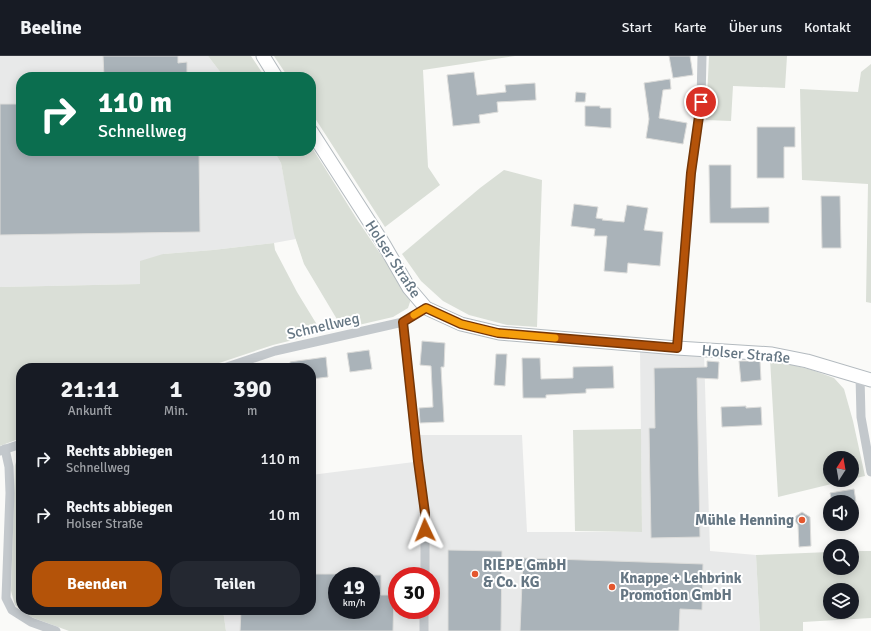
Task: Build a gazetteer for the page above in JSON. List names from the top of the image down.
{
  "streets": {
    "main road": ["Holser Straße"],
    "street": ["Schnellweg"]
  },
  "crossings": [
    ["Holser Straße", "Schnellweg"]
  ],
  "places": ["Mühle Henning", "RIEPE GmbH & Co. KG", "Knappe + Lehbrink Promotion GmbH"],
  "north": "top",
  "page": {
    "header": "Beeline",
    "nav": [
      "Start",
      "Karte",
      "Über uns",
      "Kontakt"
    ],
    "turn": ["110 m", "Schnellweg"],
    "eta": [
      "21:11",
      "Ankunft",
      "1",
      "Min.",
      "390",
      "m"
    ],
    "list": [
      {
        "name": "Rechts abbiegen",
        "note": "Schnellweg",
        "value": "110 m"
      },
      {
        "name": "Rechts abbiegen",
        "note": "Holser Straße",
        "value": "10 m"
      }
    ],
    "buttons": ["Beenden", "Teilen"],
    "speed": "19 km/h",
    "limit": "30"
  }
}
